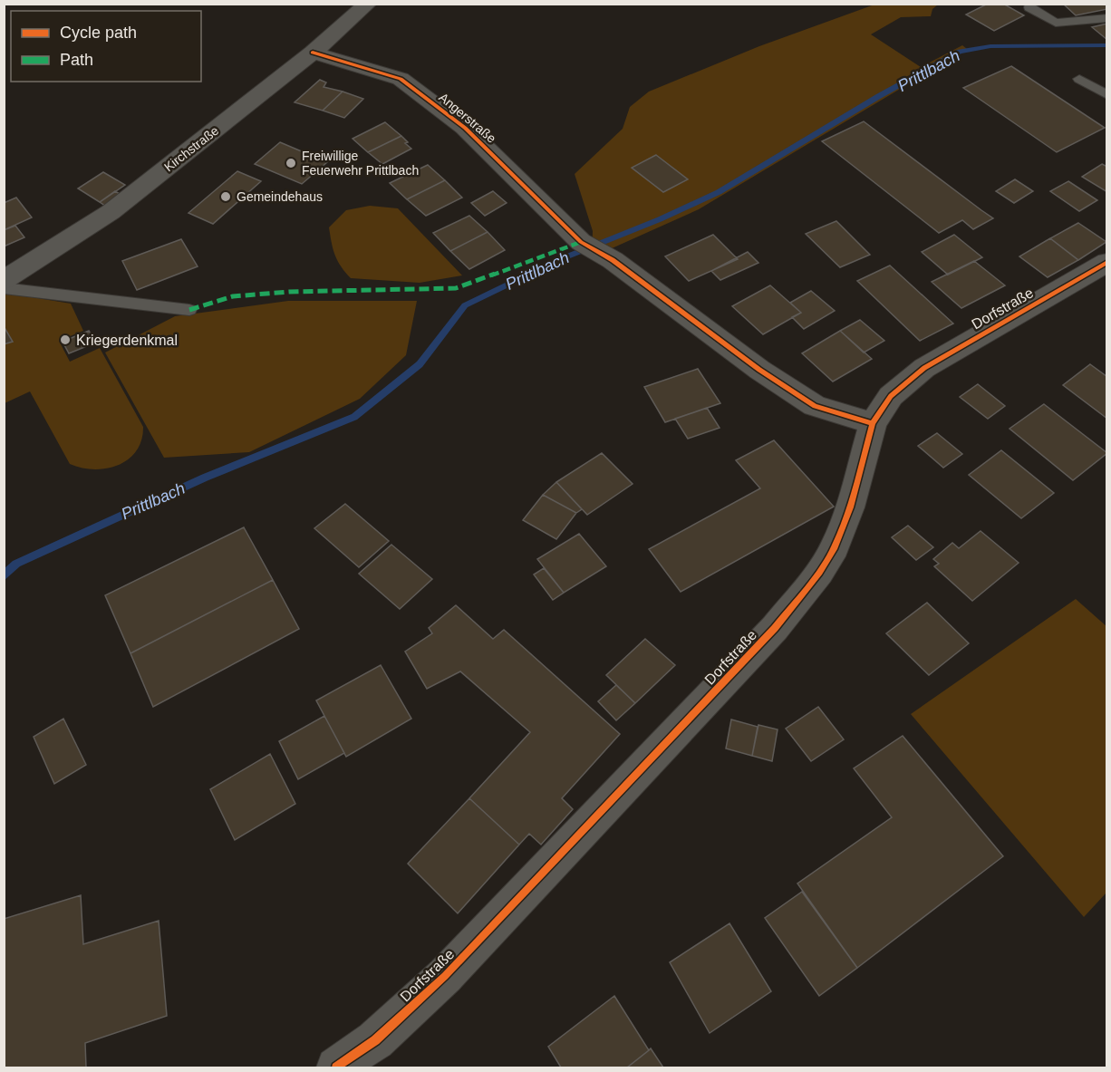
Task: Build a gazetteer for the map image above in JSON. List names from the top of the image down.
{
  "streets": {
    "street": ["Angerstraße", "Kirchstraße", "Dorfstraße"]
  },
  "crossings": [
    ["Angerstraße", "Kirchstraße"],
    ["Angerstraße", "Dorfstraße"]
  ],
  "water": ["Prittlbach"],
  "places": ["Freiwillige Feuerwehr Prittlbach", "Gemeindehaus", "Kriegerdenkmal"],
  "legend": ["Cycle path", "Path"]
}
